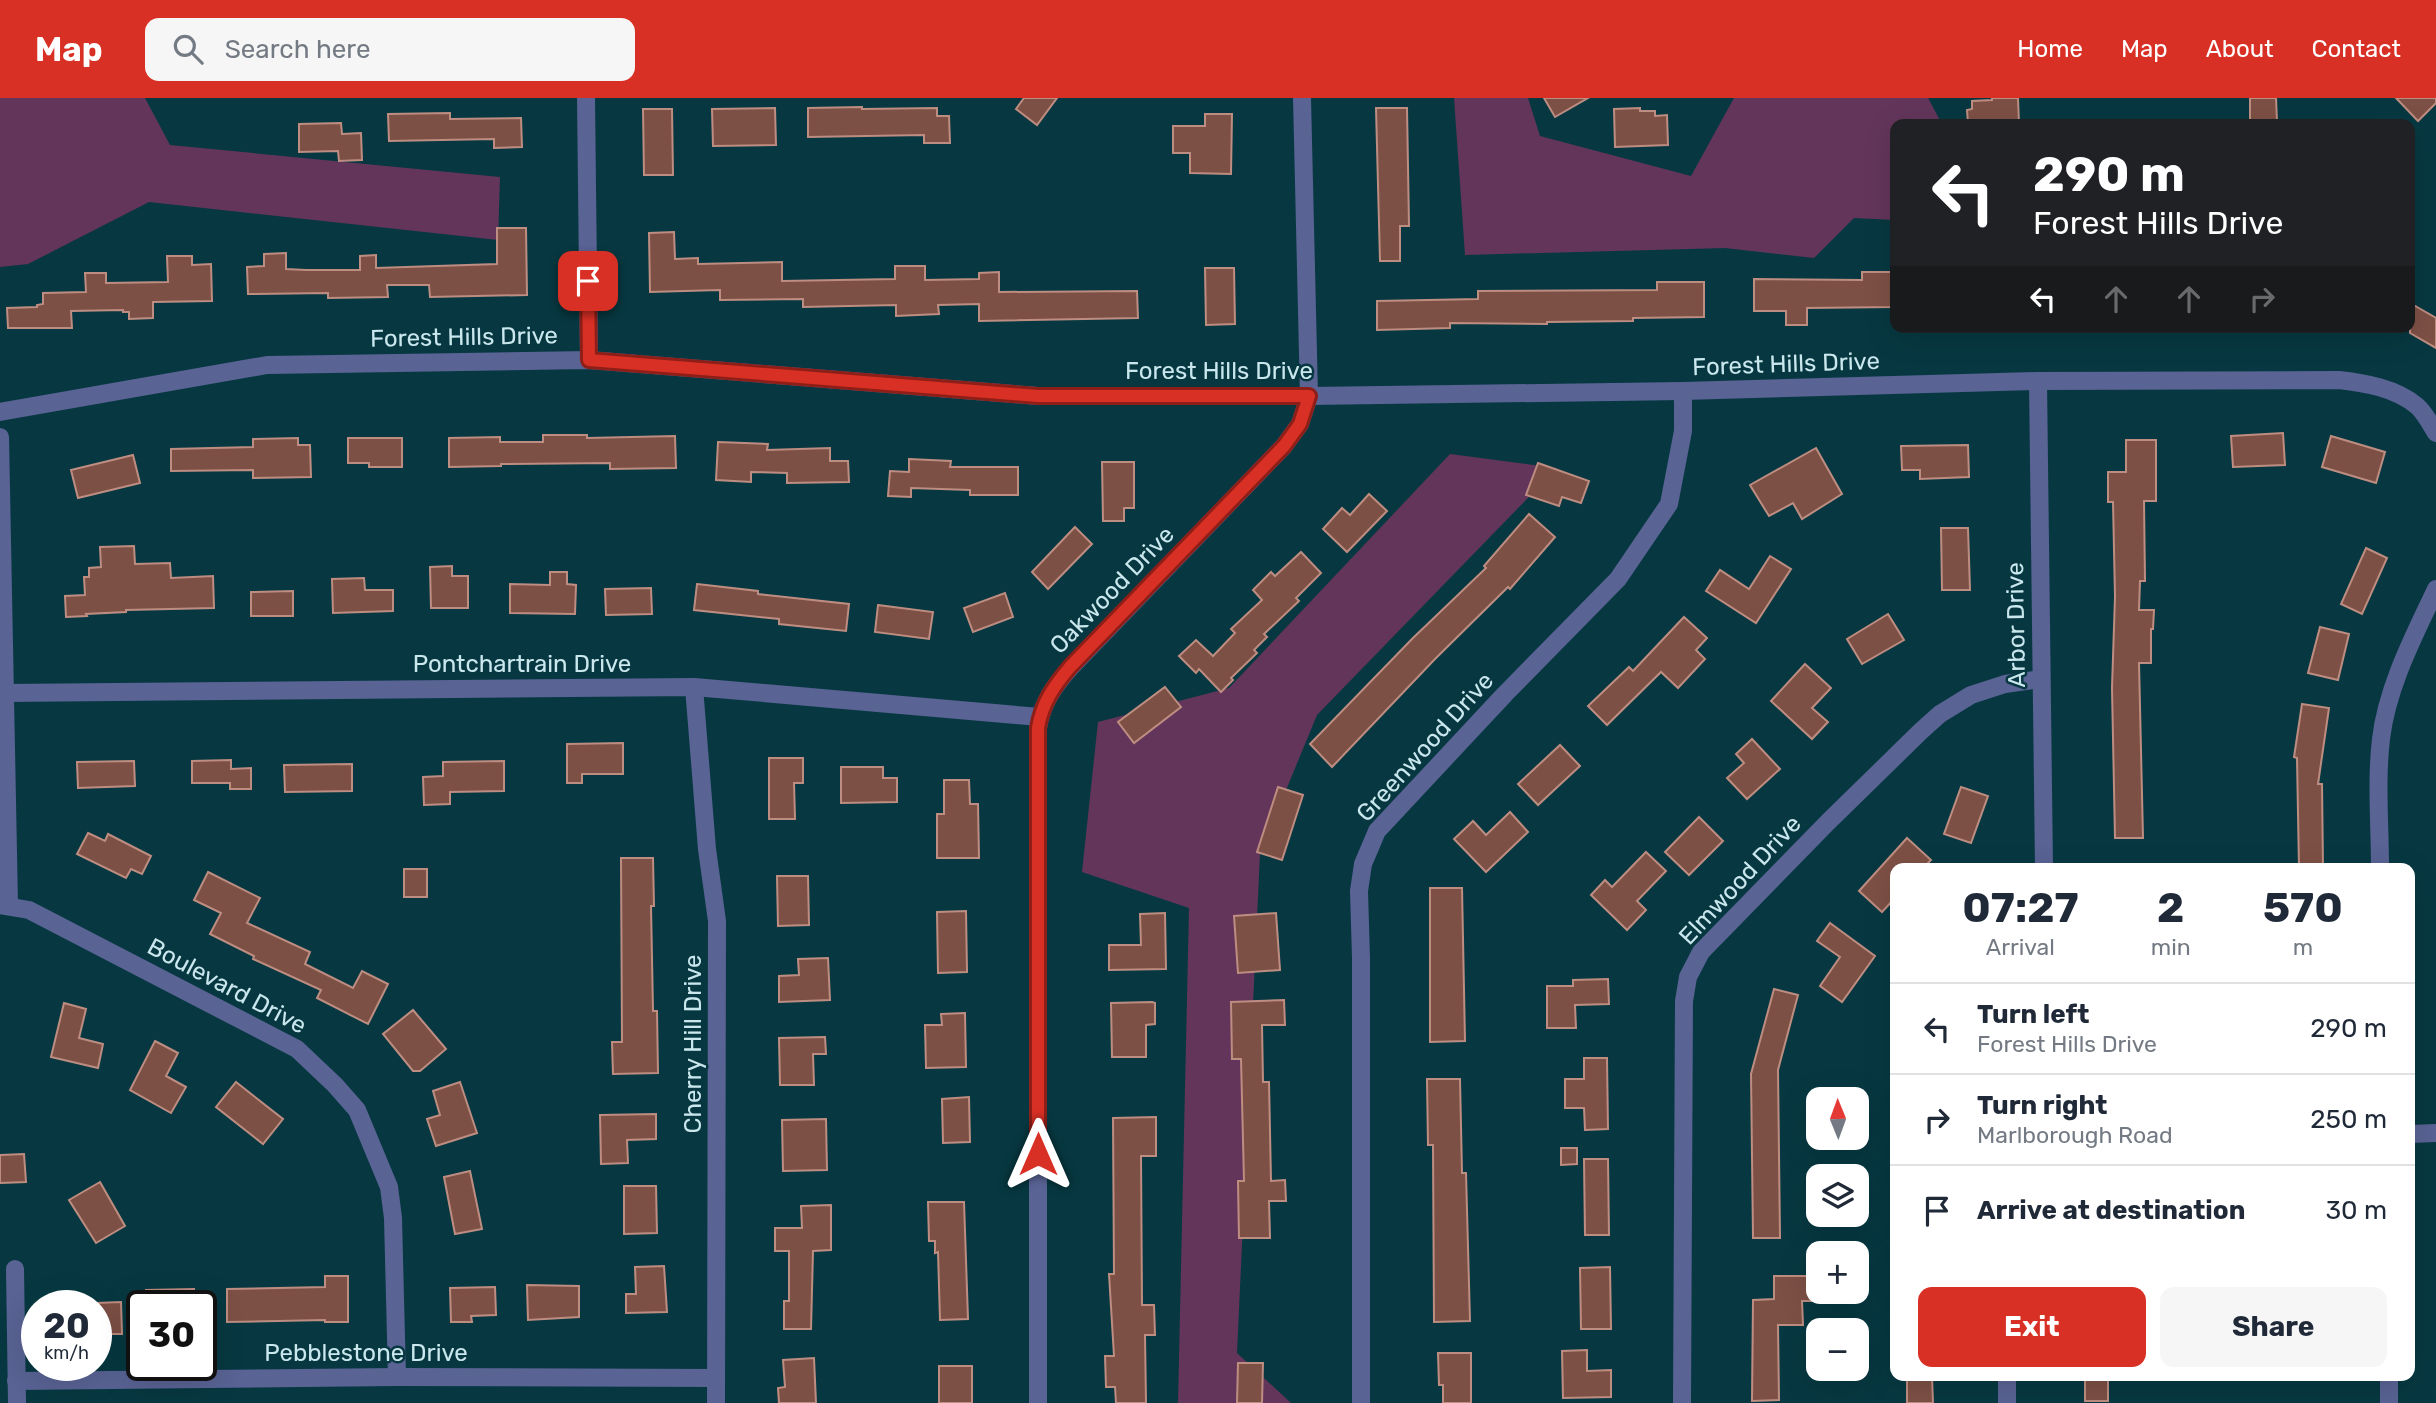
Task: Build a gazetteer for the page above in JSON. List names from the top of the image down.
{
  "streets": {
    "street": [
      "Forest Hills Drive",
      "Oakwood Drive",
      "Arbor Drive",
      "Pontchartrain Drive",
      "Greenwood Drive",
      "Elmwood Drive",
      "Boulevard Drive",
      "Cherry Hill Drive",
      "Pebblestone Drive"
    ]
  },
  "crossings": [
    ["Forest Hills Drive", "Oakwood Drive"],
    ["Forest Hills Drive", "Arbor Drive"],
    ["Forest Hills Drive", "Greenwood Drive"],
    ["Oakwood Drive", "Pontchartrain Drive"],
    ["Arbor Drive", "Elmwood Drive"],
    ["Pontchartrain Drive", "Cherry Hill Drive"],
    ["Boulevard Drive", "Pebblestone Drive"],
    ["Cherry Hill Drive", "Pebblestone Drive"]
  ],
  "north": "top",
  "page": {
    "header": "Map",
    "search": "Search here",
    "nav": [
      "Home",
      "Map",
      "About",
      "Contact"
    ],
    "turn": ["290 m", "Forest Hills Drive"],
    "eta": [
      "07:27",
      "Arrival",
      "2",
      "min",
      "570",
      "m"
    ],
    "list": [
      {
        "name": "Turn left",
        "note": "Forest Hills Drive",
        "value": "290 m"
      },
      {
        "name": "Turn right",
        "note": "Marlborough Road",
        "value": "250 m"
      },
      {
        "name": "Arrive at destination",
        "value": "30 m"
      }
    ],
    "map_buttons": ["+", "−"],
    "buttons": ["Exit", "Share"],
    "speed": "20 km/h",
    "limit": "30"
  }
}
